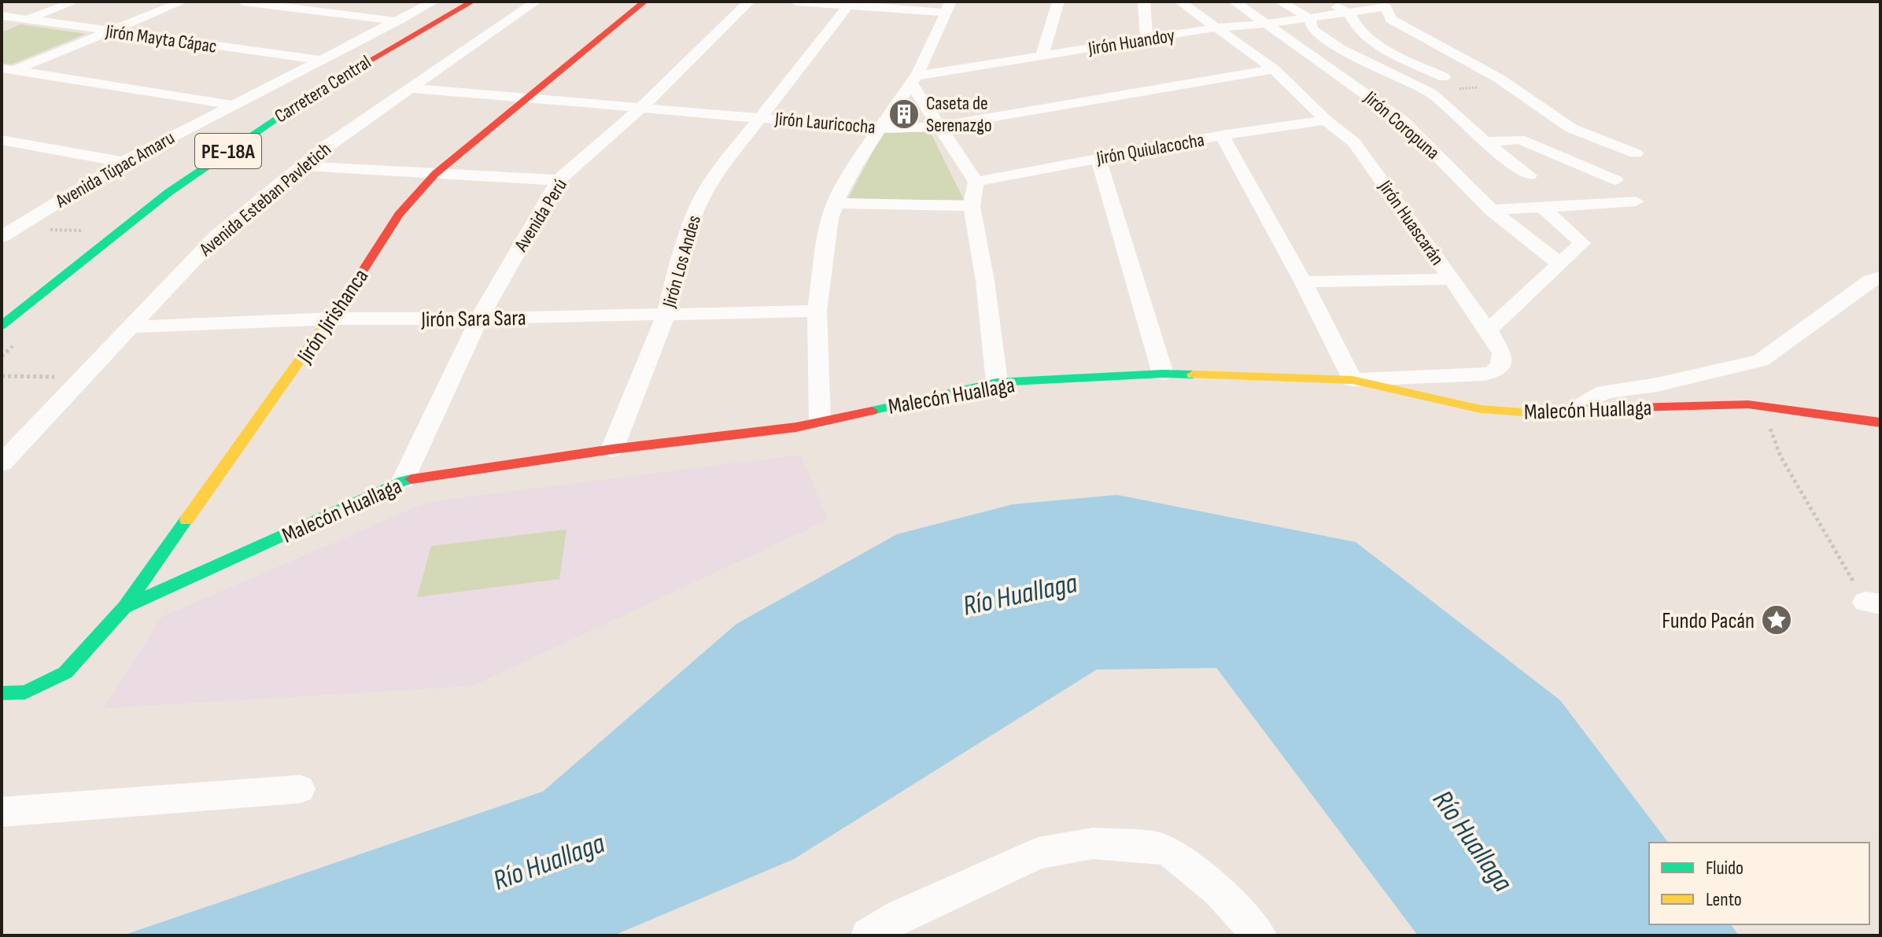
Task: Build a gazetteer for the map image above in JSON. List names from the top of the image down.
{
  "streets": {
    "main road": [
      "Carretera Central",
      "PE-18A",
      "Jirón Jirishanca",
      "Malecón Huallaga"
    ],
    "street": [
      "Jirón Mayta Cápac",
      "Jirón Huandoy",
      "Jirón Lauricocha",
      "Jirón Coropuna",
      "Jirón Quiulacocha",
      "Avenida Túpac Amaru",
      "Avenida Esteban Pavletich",
      "Avenida Perú",
      "Jirón Huascarán",
      "Jirón Los Andes",
      "Jirón Sara Sara"
    ]
  },
  "crossings": [
    ["Jirón Mayta Cápac", "Avenida Túpac Amaru"],
    ["Jirón Huandoy", "Jirón Coropuna"],
    ["Jirón Huandoy", "Jirón Huascarán"],
    ["Jirón Lauricocha", "Avenida Esteban Pavletich"],
    ["Jirón Lauricocha", "Avenida Perú"],
    ["Jirón Lauricocha", "Jirón Huascarán"],
    ["Jirón Lauricocha", "Jirón Los Andes"],
    ["Jirón Lauricocha", "Jirón Jirishanca"],
    ["Jirón Quiulacocha", "Jirón Huascarán"],
    ["Avenida Esteban Pavletich", "Jirón Sara Sara"],
    ["Avenida Perú", "Jirón Sara Sara"],
    ["Avenida Perú", "Malecón Huallaga"],
    ["Jirón Huascarán", "Malecón Huallaga"],
    ["Jirón Los Andes", "Jirón Sara Sara"],
    ["Jirón Los Andes", "Malecón Huallaga"],
    ["Jirón Jirishanca", "Jirón Sara Sara"],
    ["Jirón Jirishanca", "Malecón Huallaga"]
  ],
  "water": ["Río Huallaga"],
  "places": {
    "building": ["Caseta de Serenazgo"],
    "place": ["Fundo Pacán"]
  },
  "legend": ["Fluido", "Lento"]
}
